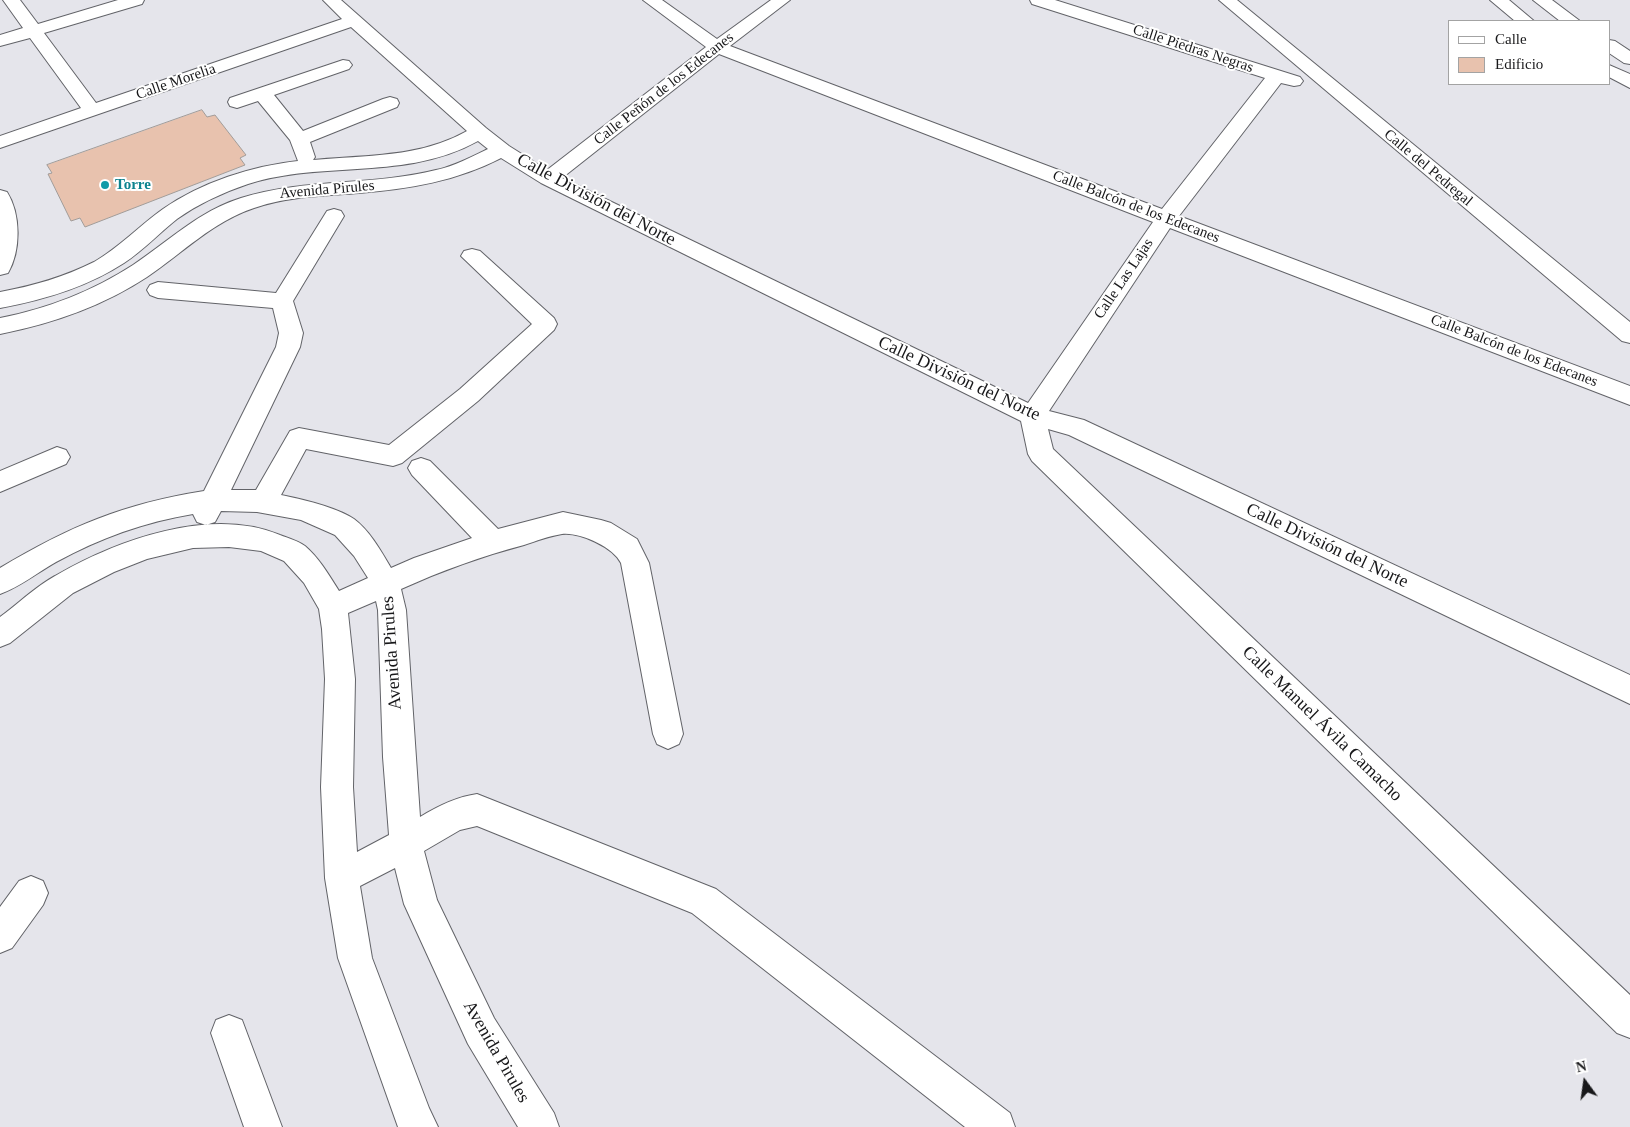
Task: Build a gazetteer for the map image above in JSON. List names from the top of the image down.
{
  "streets": {
    "street": [
      "Calle Piedras Negras",
      "Calle Morelia",
      "Calle Peñón de los Edecanes",
      "Calle del Pedregal",
      "Avenida Pirules",
      "Calle División del Norte",
      "Calle Balcón de los Edecanes",
      "Calle Las Lajas",
      "Calle Manuel Ávila Camacho"
    ]
  },
  "crossings": [
    ["Calle Piedras Negras", "Calle del Pedregal"],
    ["Calle Piedras Negras", "Calle Las Lajas"],
    ["Calle Morelia", "Calle División del Norte"],
    ["Calle Peñón de los Edecanes", "Calle División del Norte"],
    ["Calle Peñón de los Edecanes", "Calle Balcón de los Edecanes"],
    ["Avenida Pirules", "Calle División del Norte"],
    ["Calle División del Norte", "Calle Las Lajas"],
    ["Calle División del Norte", "Calle Manuel Ávila Camacho"],
    ["Calle Balcón de los Edecanes", "Calle Las Lajas"],
    ["Calle Las Lajas", "Calle Manuel Ávila Camacho"]
  ],
  "places": ["Torre"],
  "legend": ["Calle", "Edificio"],
  "north": "top"
}
